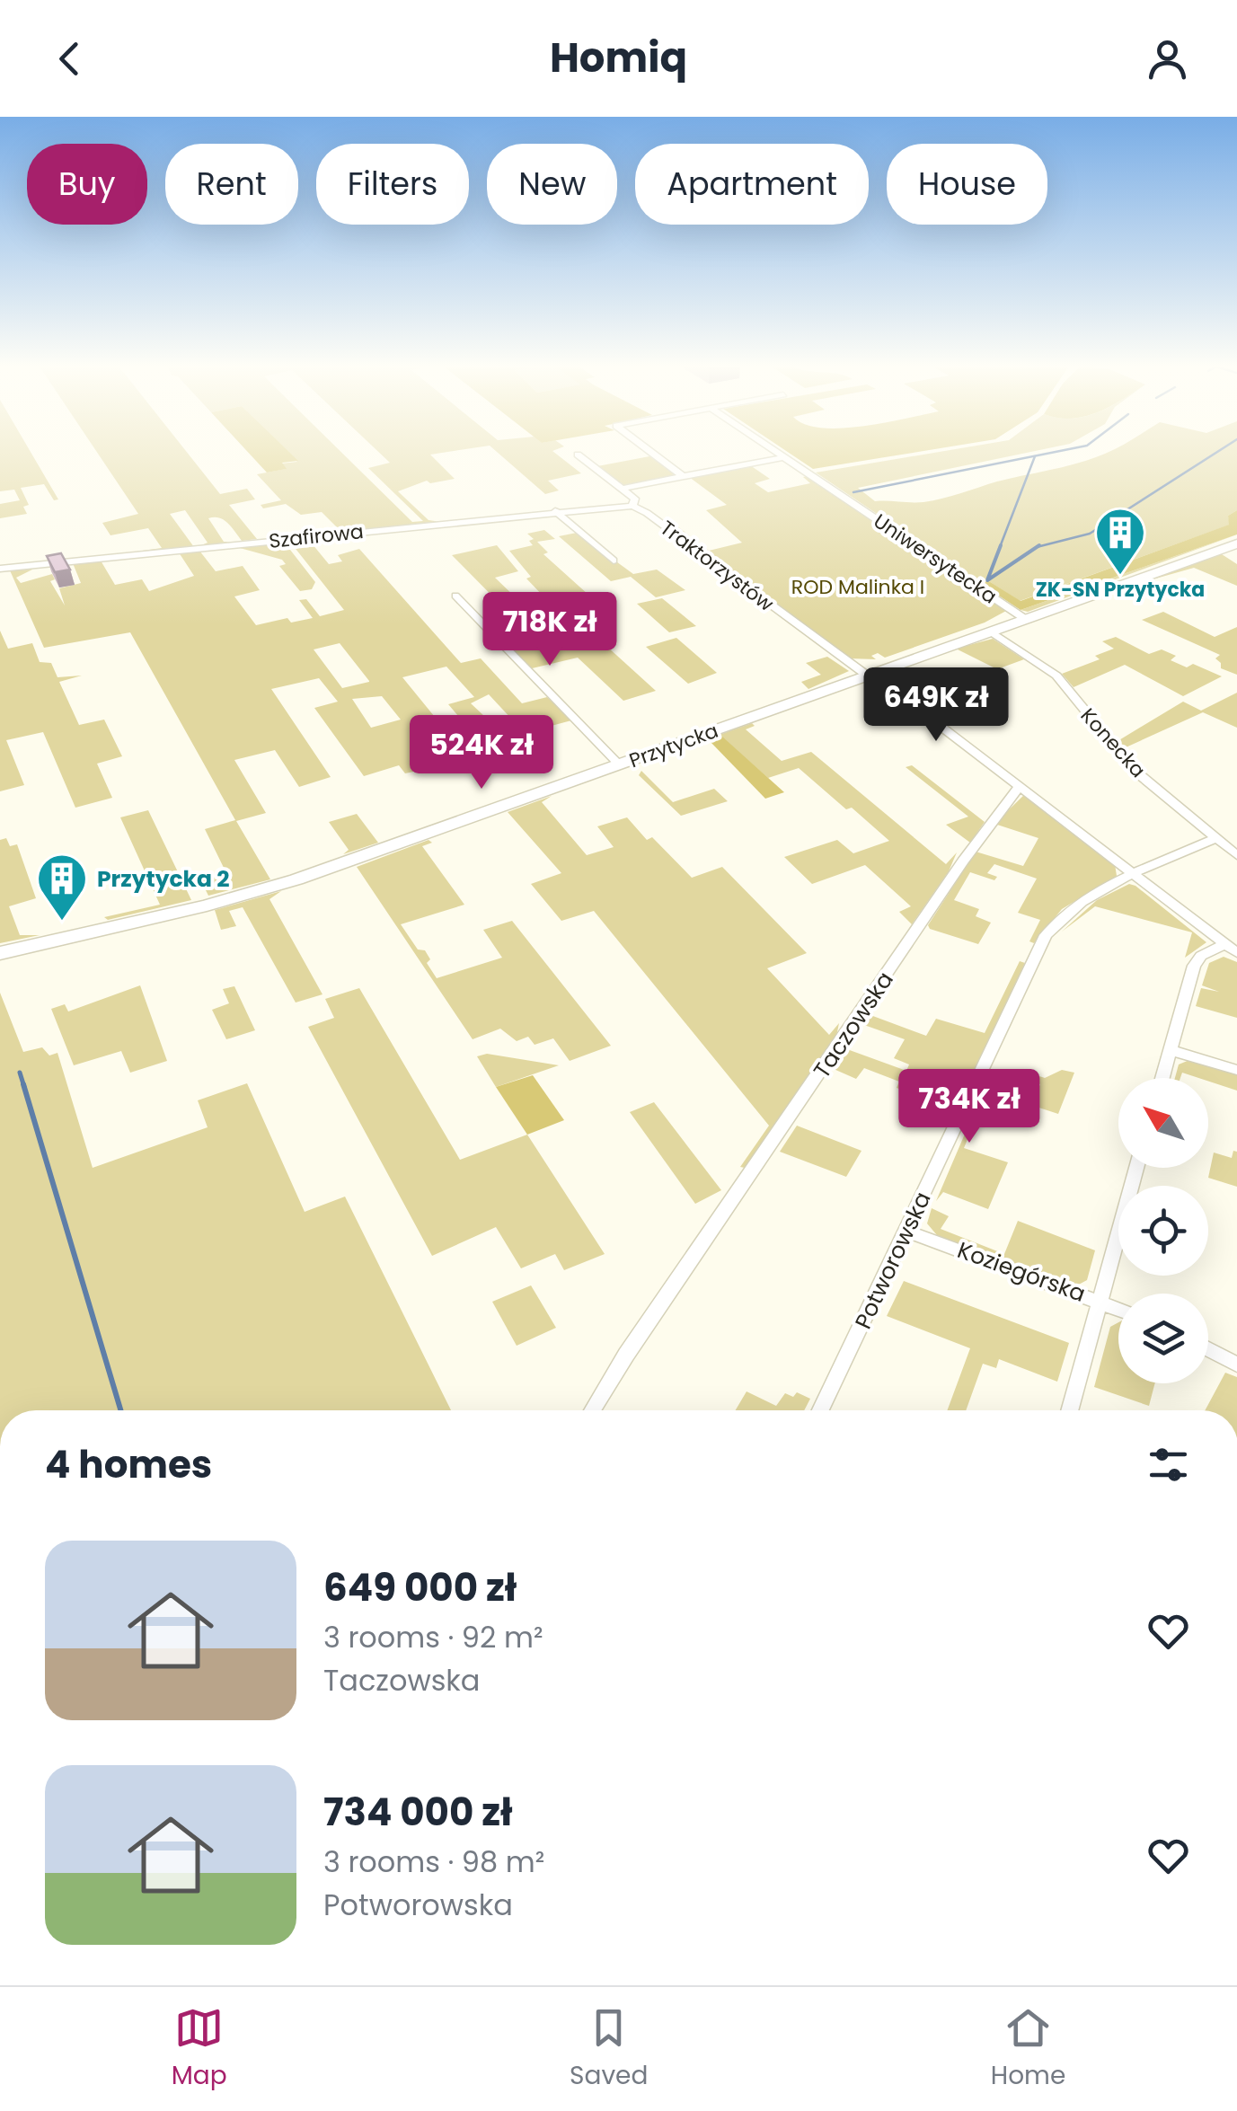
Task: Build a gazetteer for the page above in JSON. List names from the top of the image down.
{
  "streets": {
    "main road": ["Przytycka"],
    "street": [
      "Szafirowa",
      "Uniwersytecka",
      "Traktorzystów",
      "Konecka",
      "Taczowska",
      "Potworowska",
      "Koziegórska"
    ]
  },
  "crossings": [
    ["Szafirowa", "Traktorzystów"],
    ["Uniwersytecka", "Przytycka"],
    ["Traktorzystów", "Przytycka"],
    ["Konecka", "Przytycka"],
    ["Konecka", "Potworowska"],
    ["Potworowska", "Koziegórska"]
  ],
  "parks": ["ROD Malinka I"],
  "places": {
    "building": ["ZK-SN Przytycka", "Przytycka 2"]
  },
  "north": "top left",
  "page": {
    "header": "Homiq",
    "chip": [
      "Buy",
      "Rent",
      "Filters",
      "New",
      "Apartment",
      "House"
    ],
    "price": [
      "718K zł",
      "649K zł",
      "524K zł",
      "734K zł"
    ],
    "heading": "4 homes",
    "list": [
      {
        "name": "649 000 zł",
        "note": "3 rooms · 92 m² · Taczowska"
      },
      {
        "name": "734 000 zł",
        "note": "3 rooms · 98 m² · Potworowska"
      }
    ],
    "tabs": ["Map", "Saved", "Home"]
  }
}
